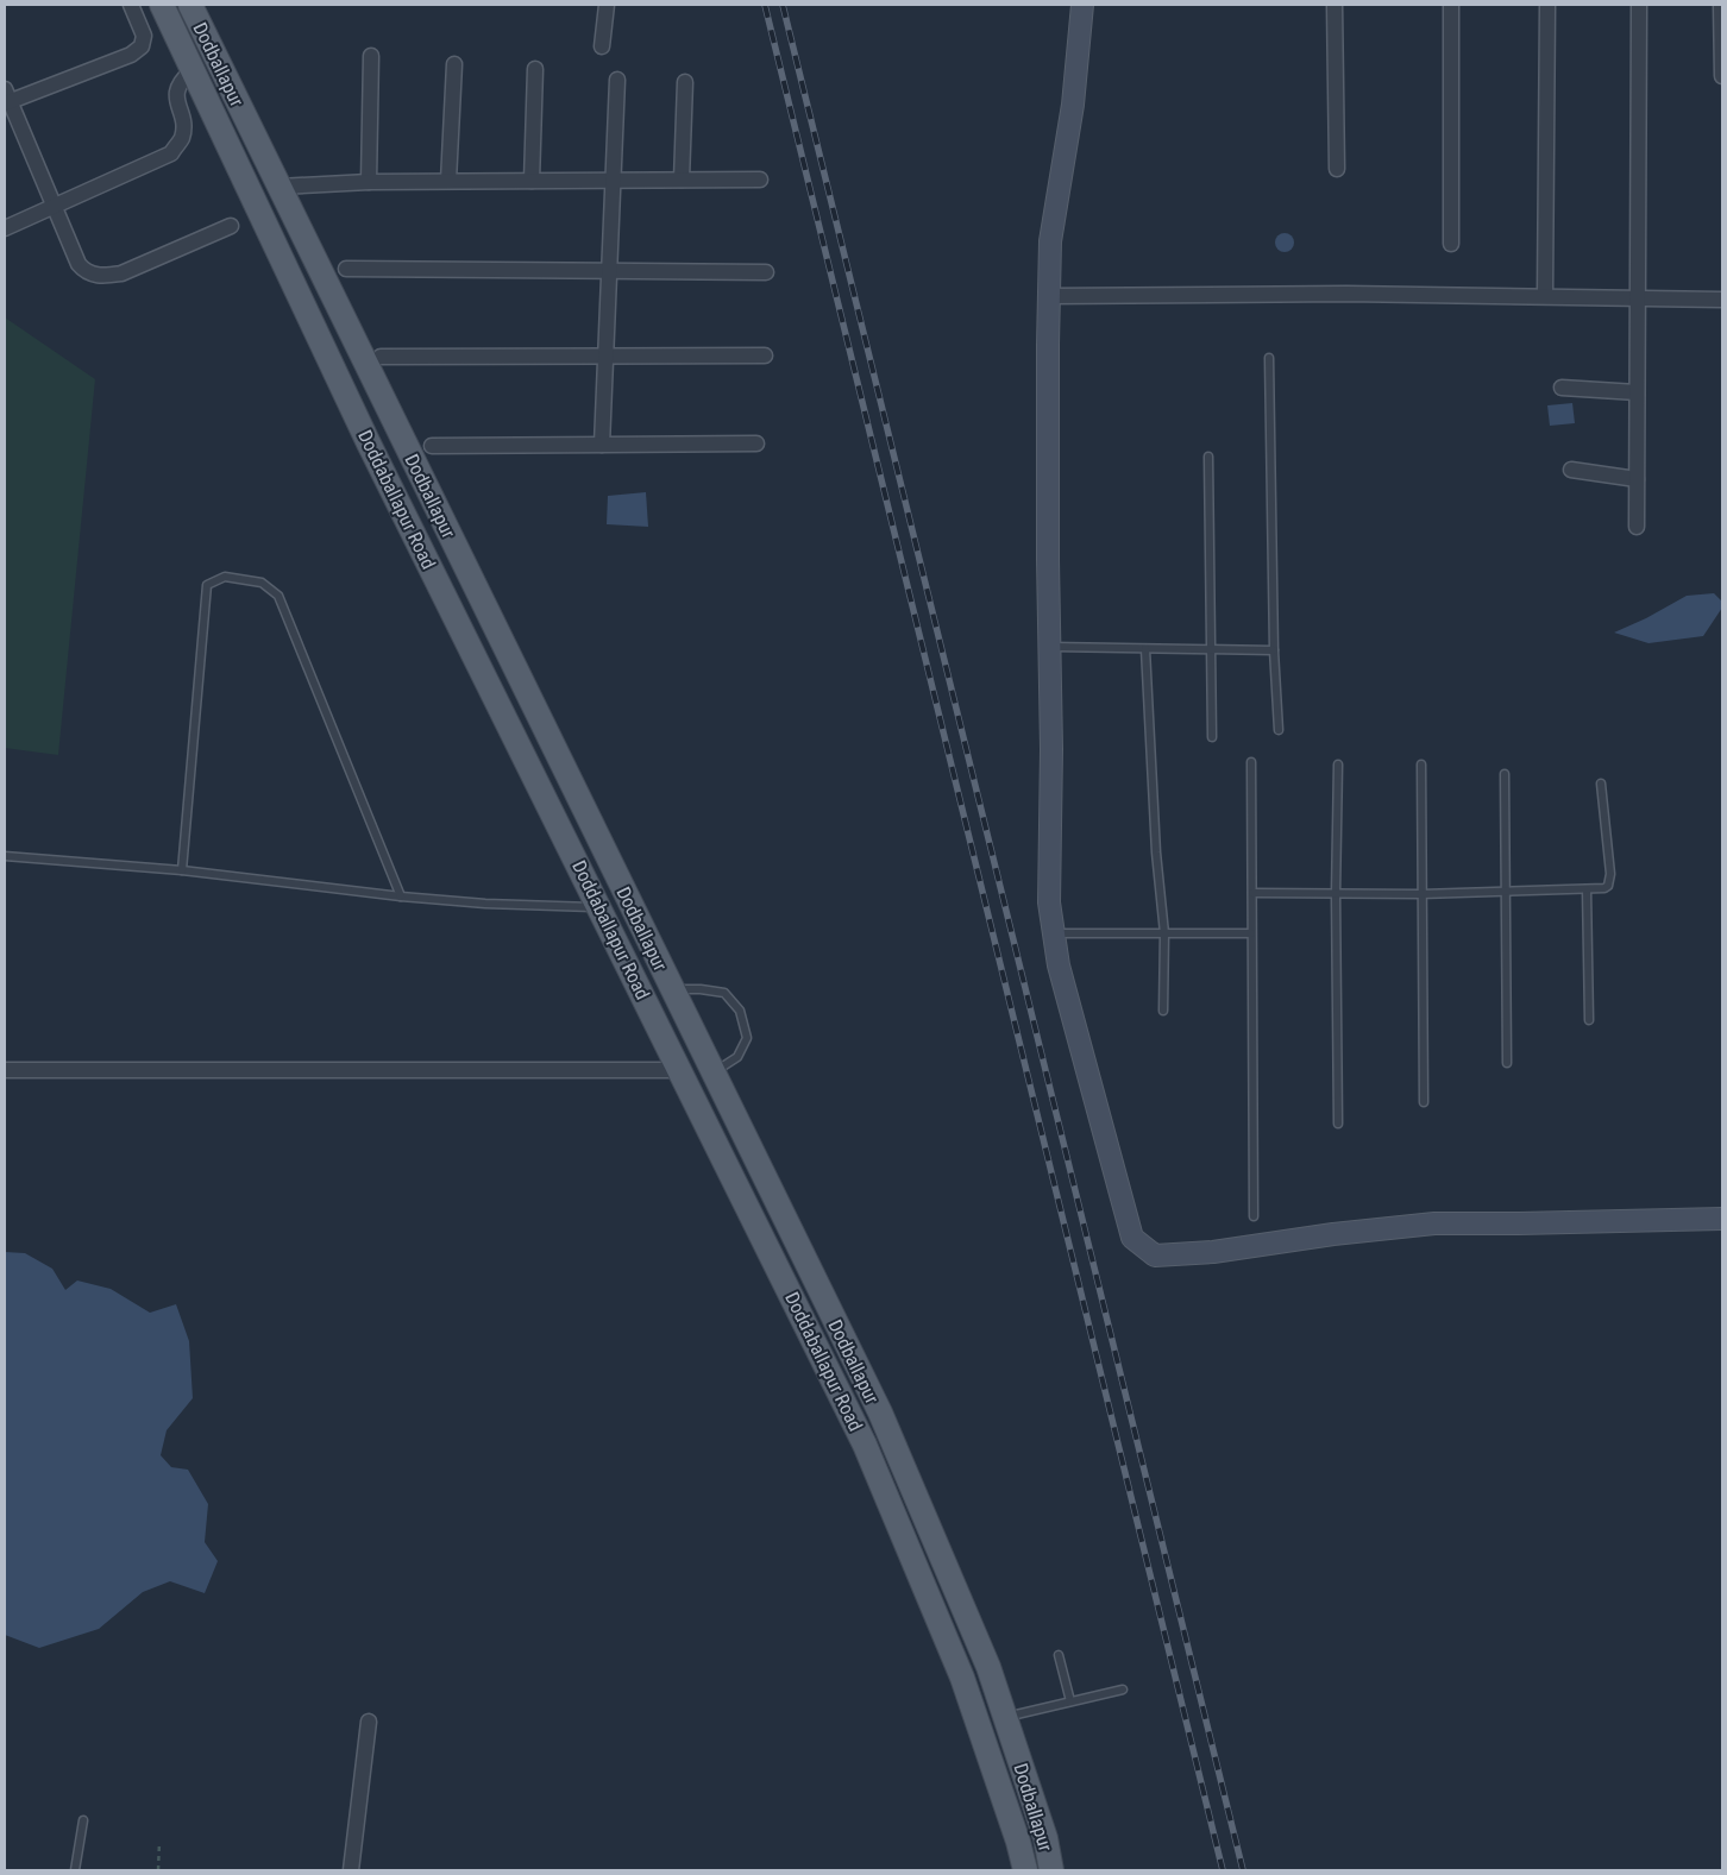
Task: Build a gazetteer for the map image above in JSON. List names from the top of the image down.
{
  "streets": {
    "main road": ["Dodballapur", "Doddaballapur Road"]
  }
}
